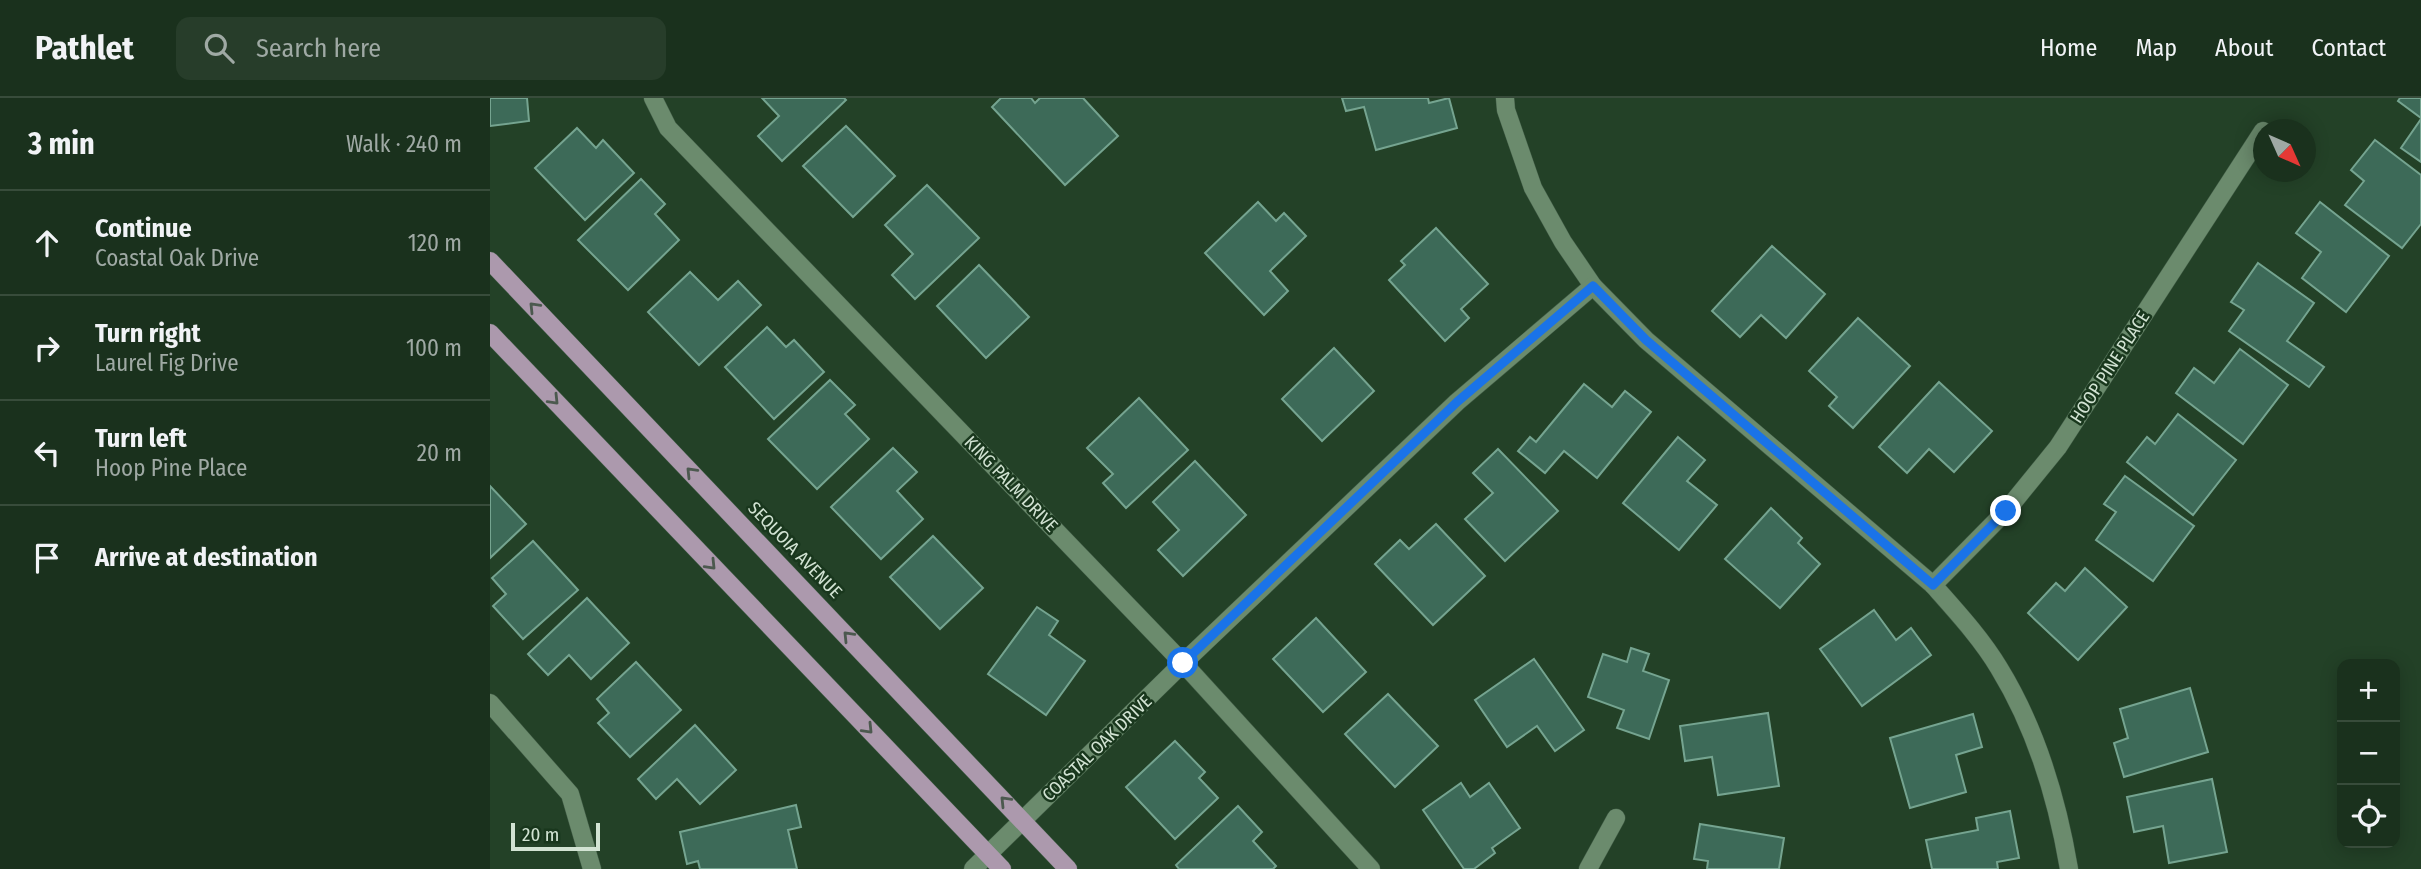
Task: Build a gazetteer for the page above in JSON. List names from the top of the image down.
{
  "streets": {
    "main road": ["SEQUOIA AVENUE"],
    "street": ["HOOP PINE PLACE", "KING PALM DRIVE", "COASTAL OAK DRIVE"]
  },
  "crossings": [
    ["KING PALM DRIVE", "COASTAL OAK DRIVE"],
    ["SEQUOIA AVENUE", "COASTAL OAK DRIVE"]
  ],
  "scale_bar": "20 m",
  "north": "bottom right",
  "page": {
    "header": "Pathlet",
    "search": "Search here",
    "nav": [
      "Home",
      "Map",
      "About",
      "Contact"
    ],
    "heading": ["3 min", "Walk · 240 m"],
    "list": [
      ["Continue", "Coastal Oak Drive", "120 m"],
      ["Turn right", "Laurel Fig Drive", "100 m"],
      ["Turn left", "Hoop Pine Place", "20 m"],
      "Arrive at destination"
    ],
    "map_buttons": ["+", "−"],
    "scale": "20 m"
  }
}
